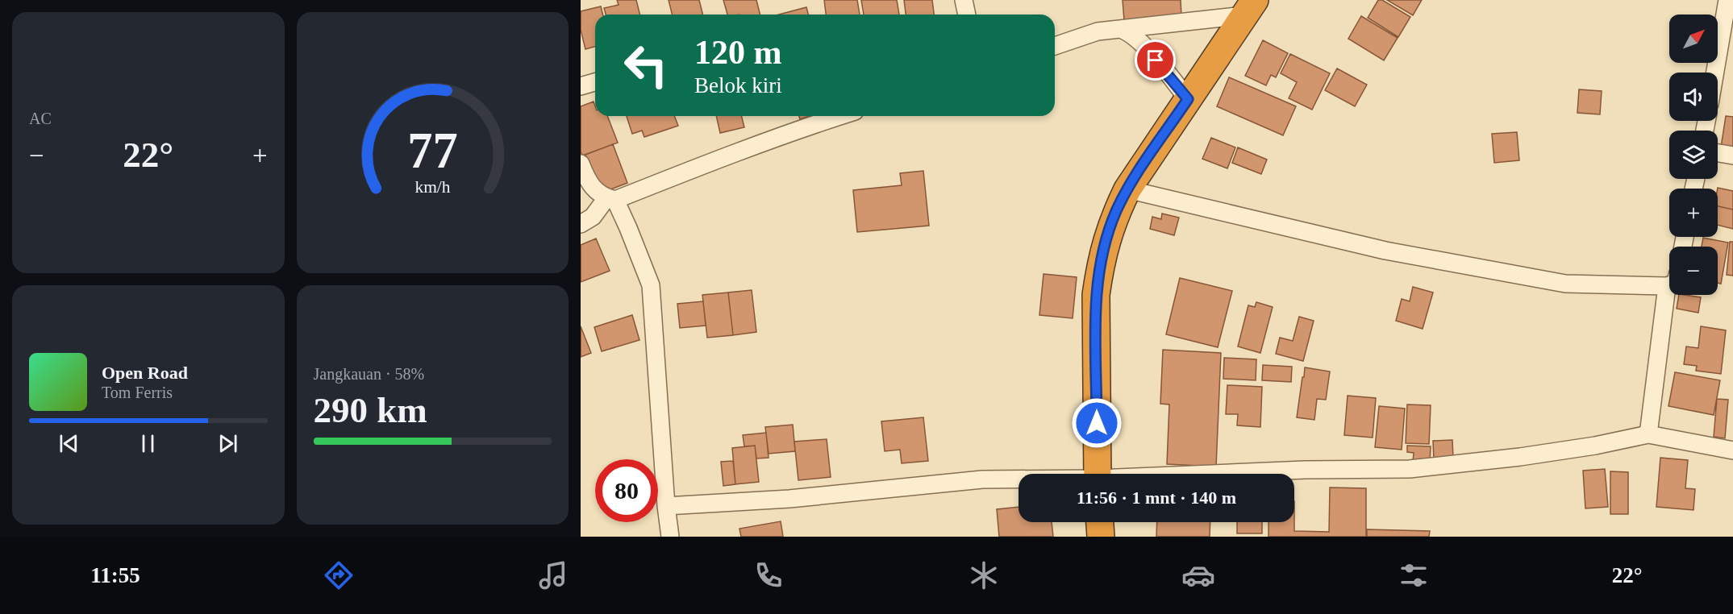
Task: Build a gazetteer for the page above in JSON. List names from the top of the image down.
{
  "north": "top right",
  "page": {
    "tile": [
      "AC",
      ["Jangkauan · 58%", "290 km"]
    ],
    "map_buttons": ["+", "−"],
    "turn": ["120 m", "Belok kiri"],
    "heat": ["−", "22°", "+"],
    "song": ["Open Road", "Tom Ferris"],
    "limit": "80",
    "trip": "11:56 · 1 mnt · 140 m",
    "tabs": ["11:55", "22°"],
    "gauge": ["77", "km/h"]
  }
}
